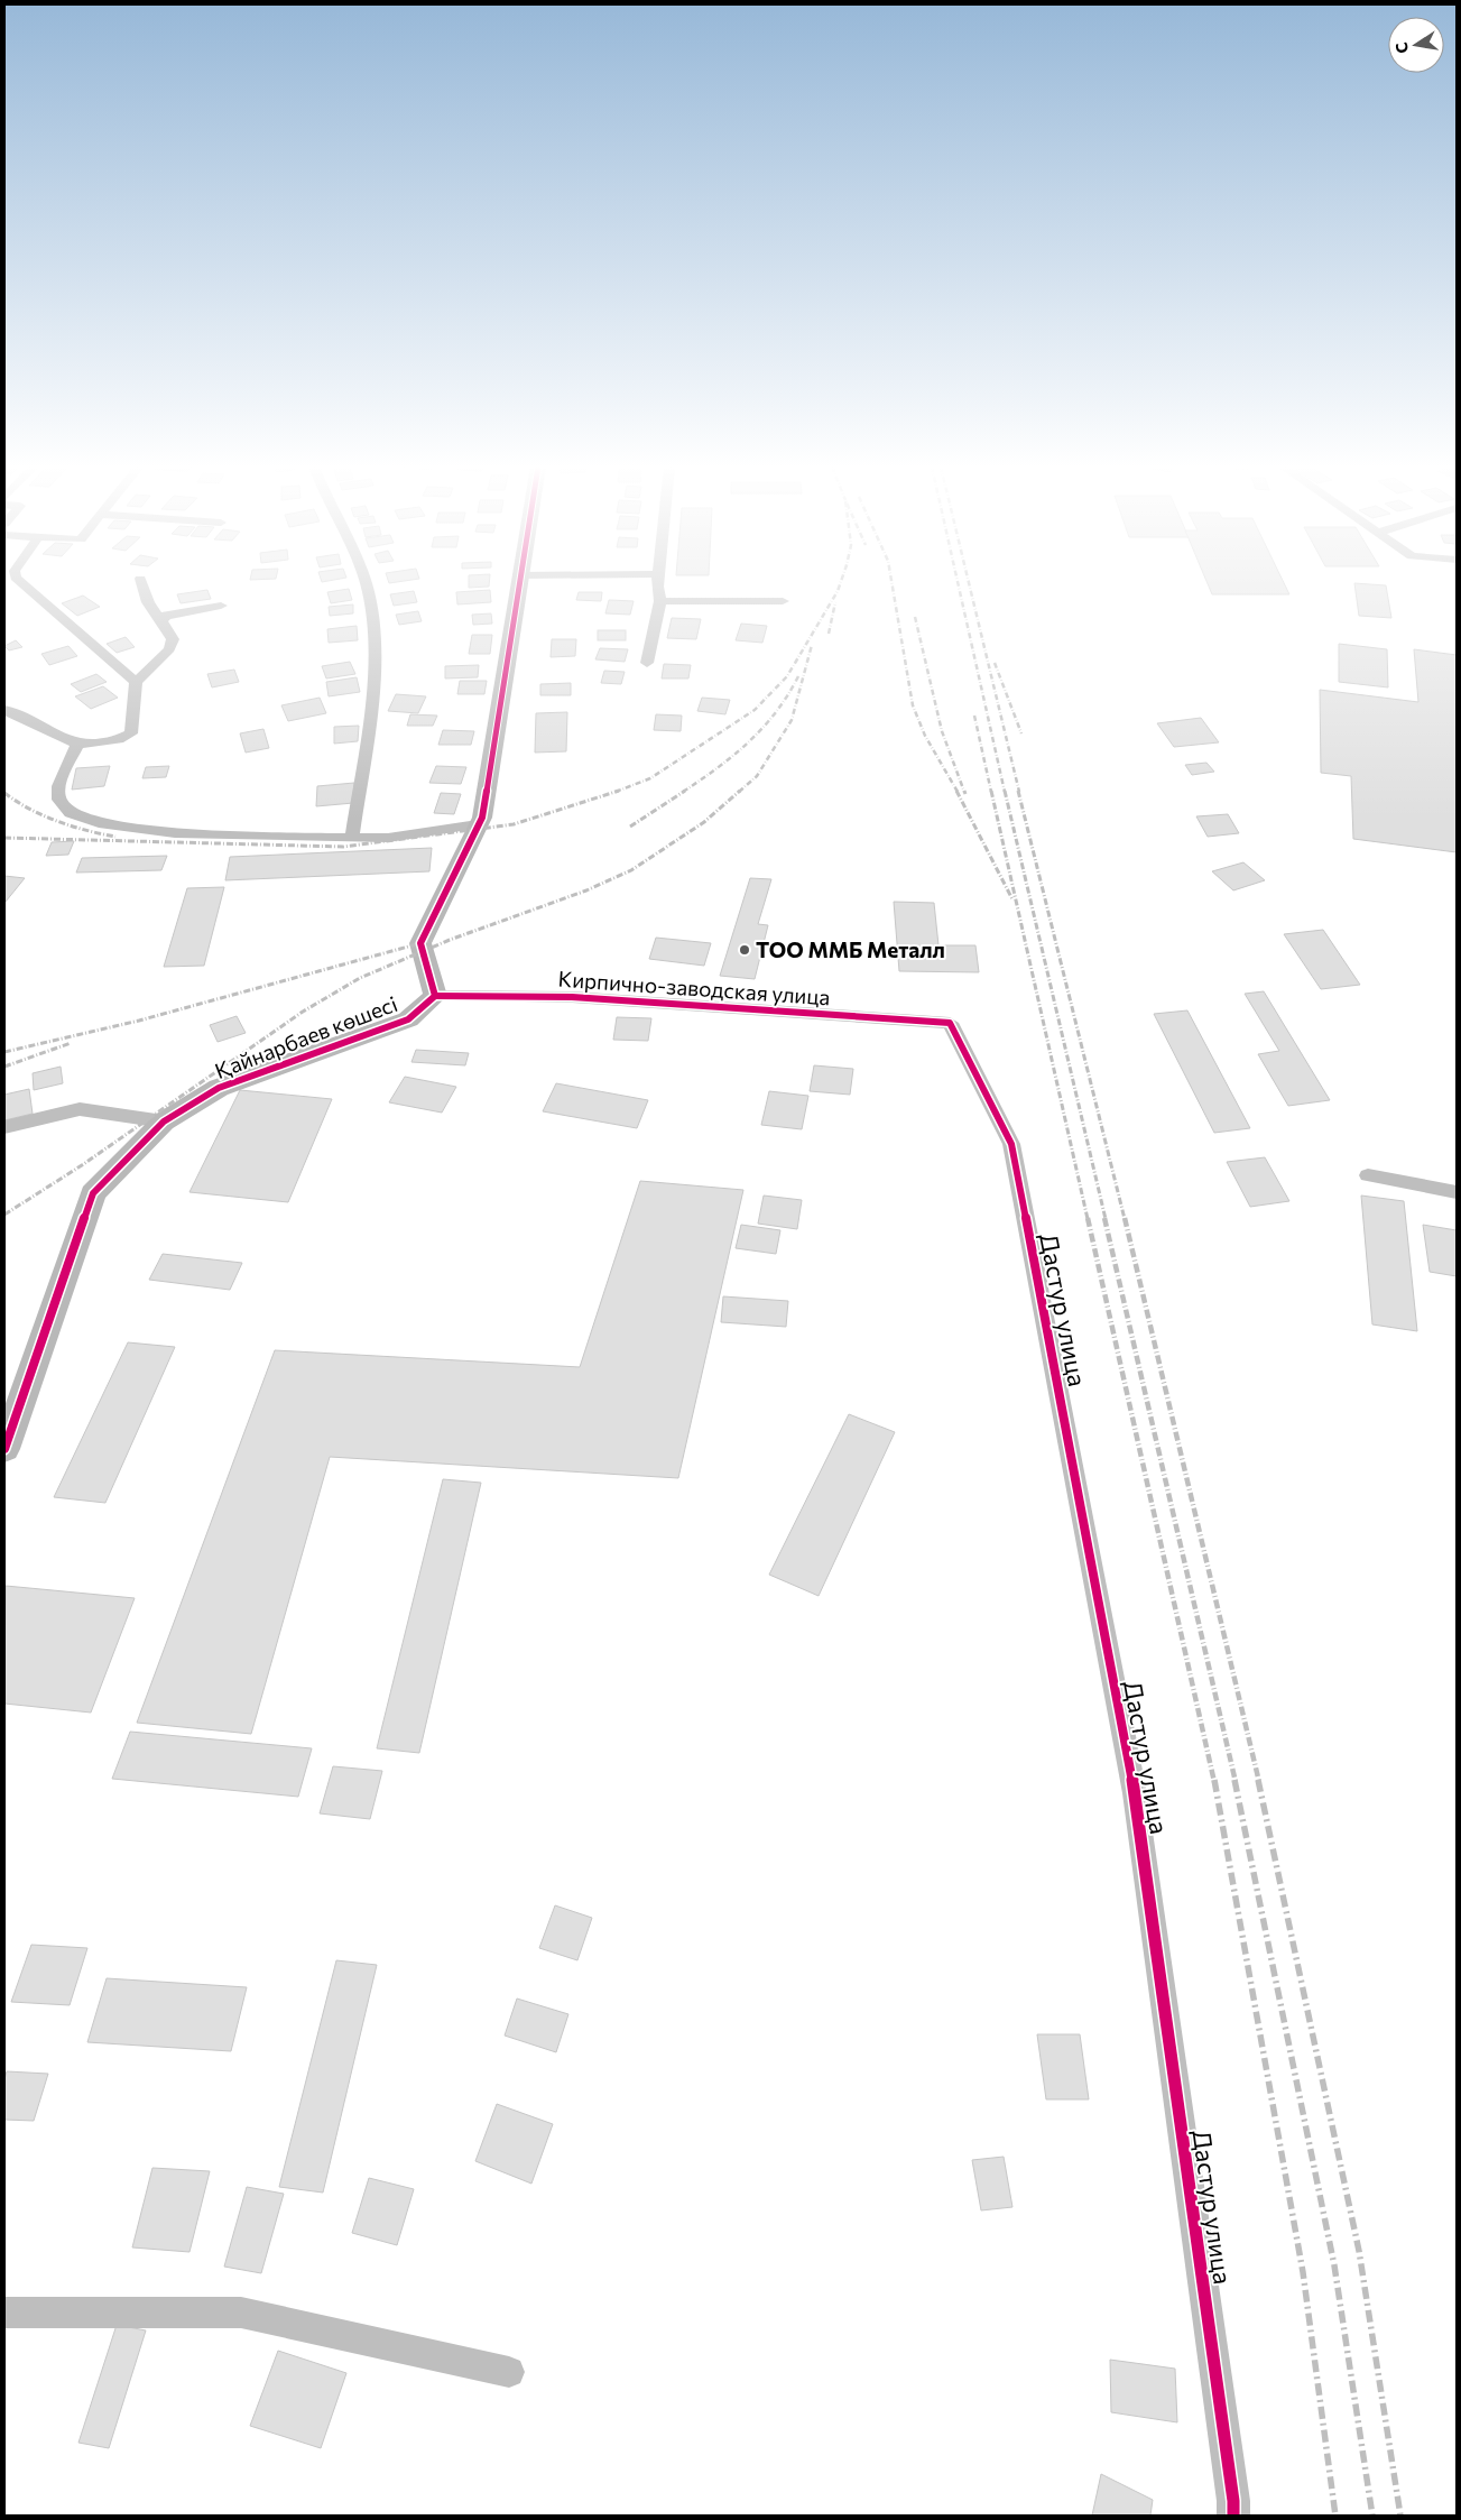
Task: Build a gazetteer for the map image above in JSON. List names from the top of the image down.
{
  "streets": {
    "street": ["Кирпично-заводская улица", "Қайнарбаев көшесі", "Дастур улица"]
  },
  "crossings": [
    ["Кирпично-заводская улица", "Қайнарбаев көшесі"],
    ["Кирпично-заводская улица", "Дастур улица"]
  ],
  "places": ["ТОО ММБ Металл"],
  "north": "left"
}
